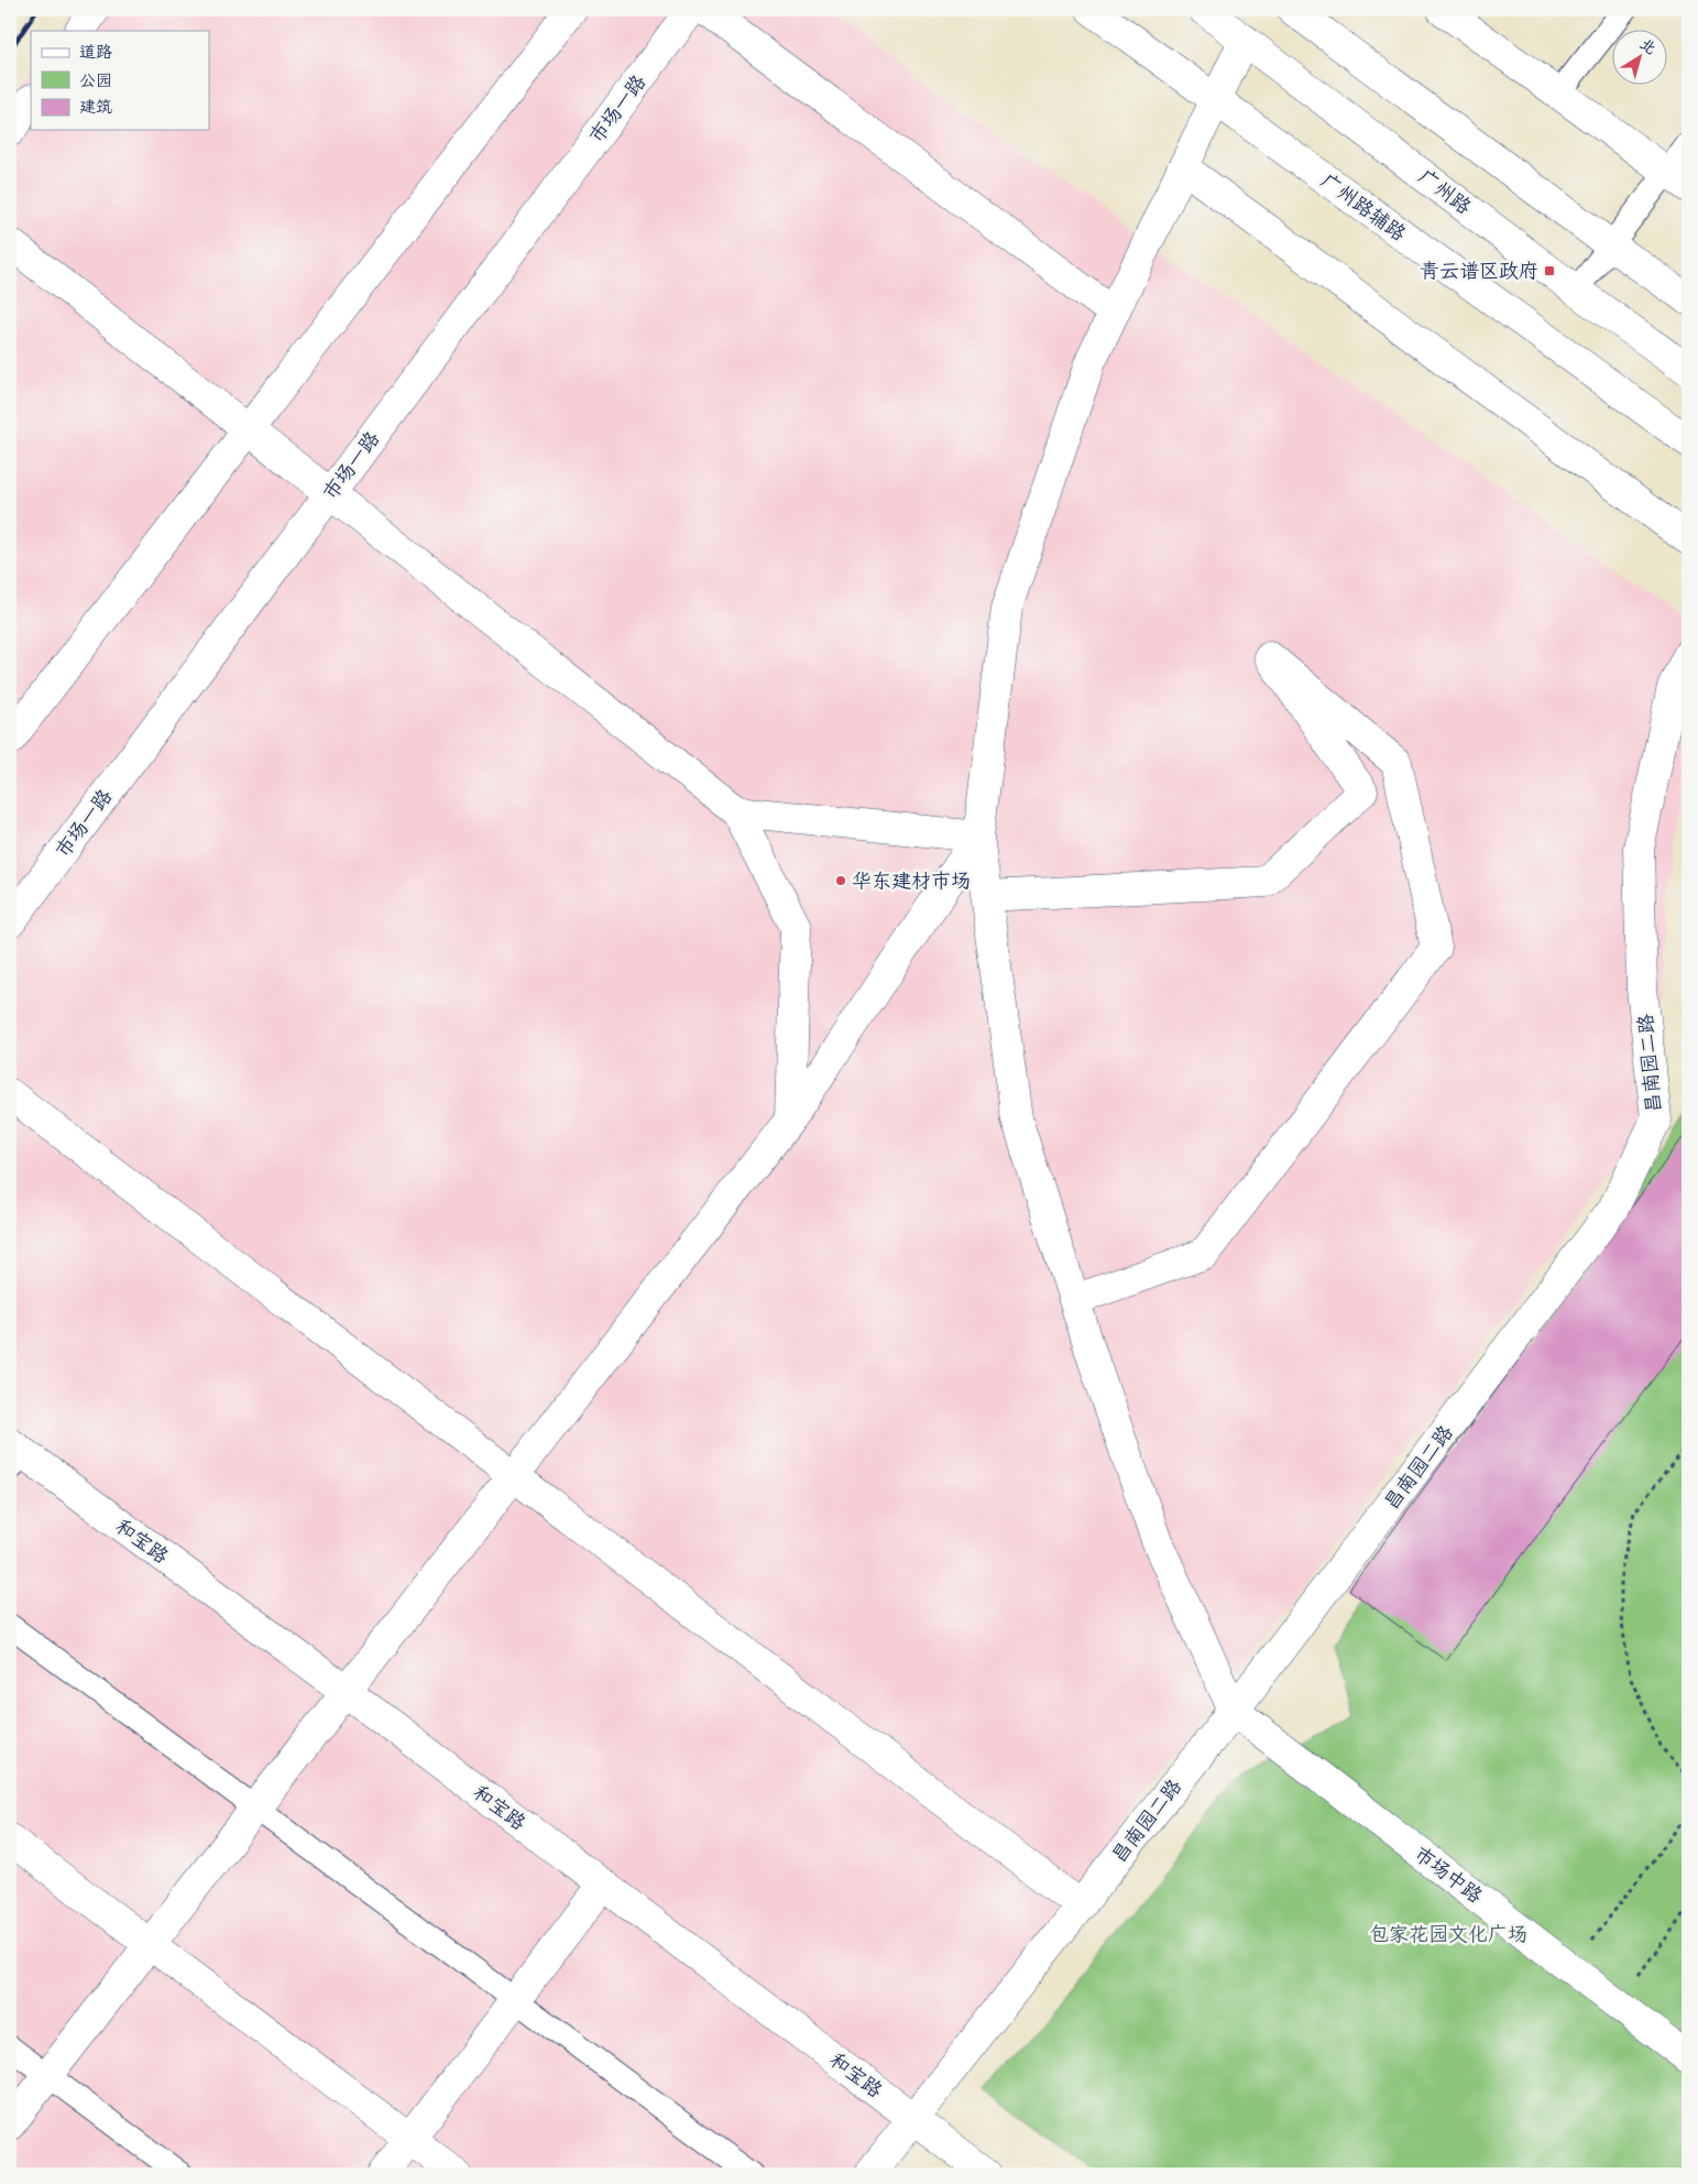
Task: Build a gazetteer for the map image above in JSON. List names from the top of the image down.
{
  "streets": {
    "street": [
      "市场一路",
      "广州路",
      "广州路辅路",
      "昌南园二路",
      "和宝路",
      "市场中路"
    ]
  },
  "crossings": [
    ["昌南园二路", "和宝路"],
    ["昌南园二路", "市场中路"]
  ],
  "parks": ["包家花园文化广场"],
  "places": {
    "transit": ["青云谱区政府"],
    "other": ["华东建材市场"]
  },
  "legend": ["道路", "公园", "建筑"],
  "north": "top right"
}
